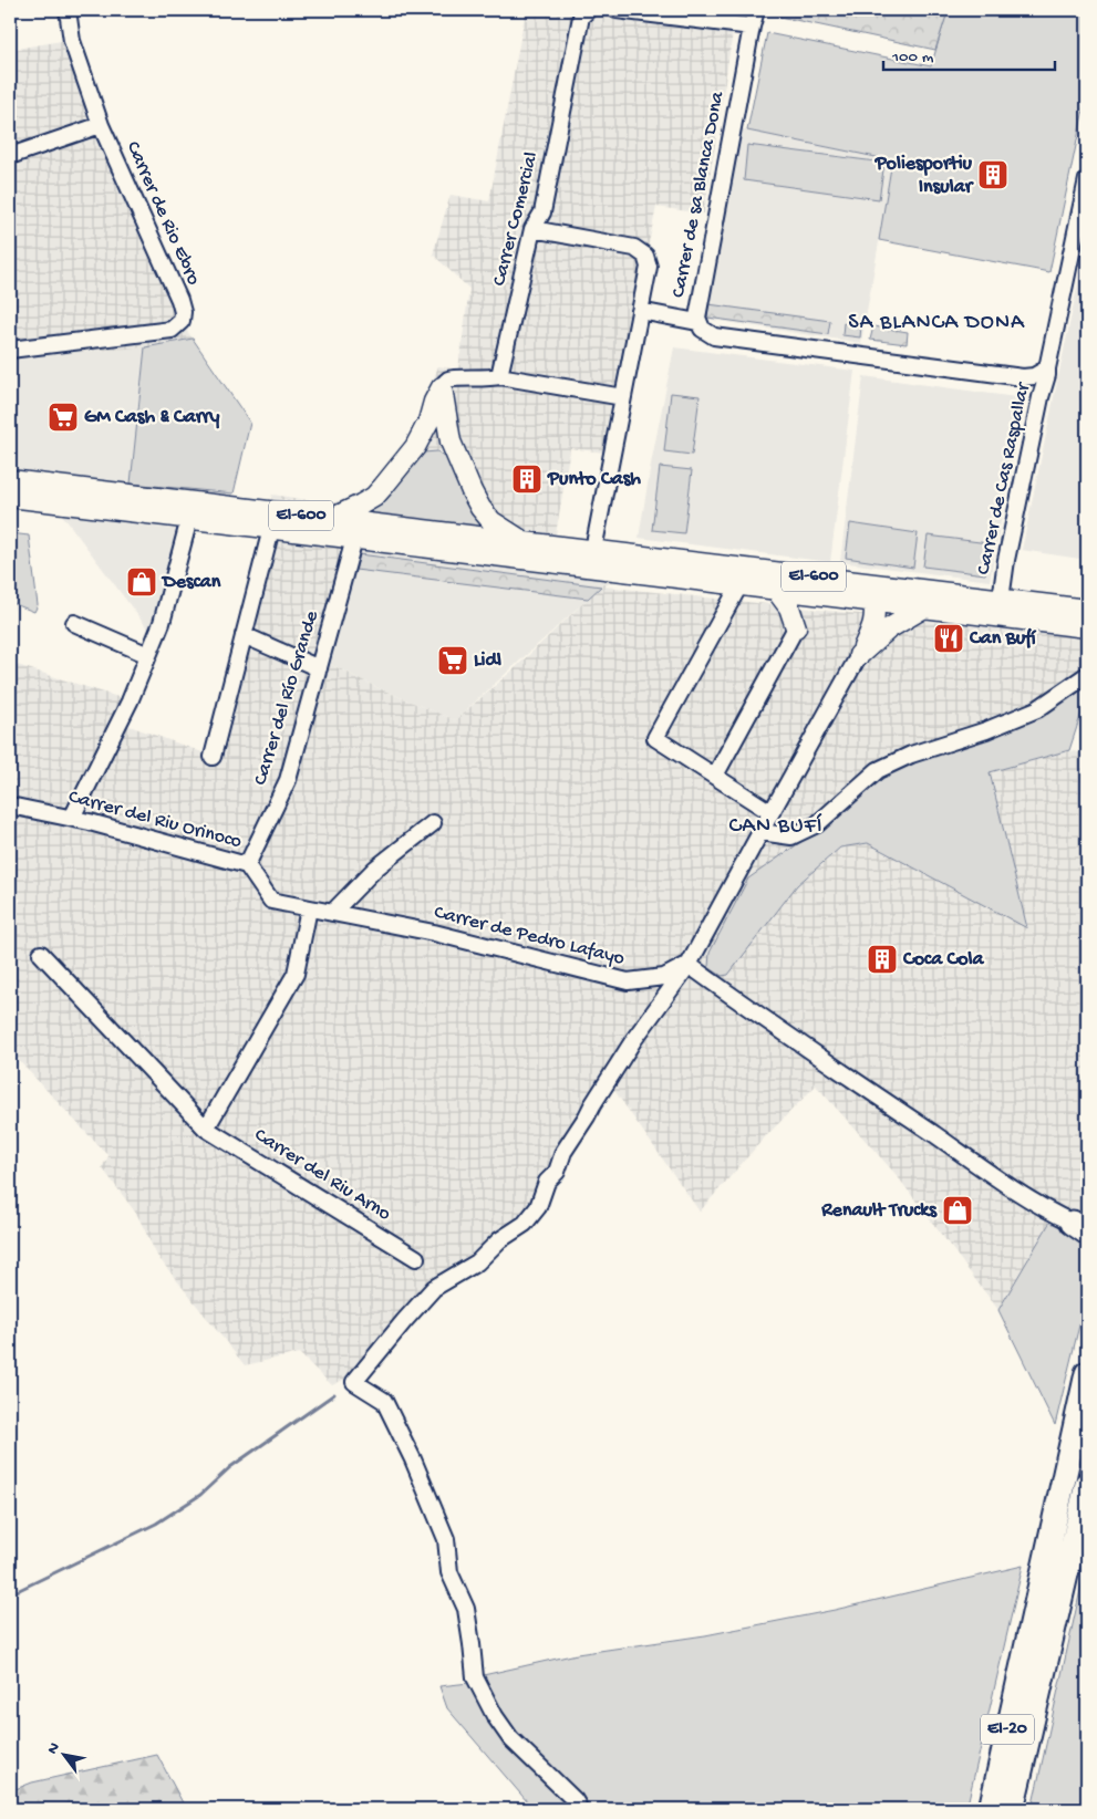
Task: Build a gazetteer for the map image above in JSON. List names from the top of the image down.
{
  "streets": {
    "highway": ["EI-20"],
    "main road": ["EI-600"],
    "street": [
      "Carrer de sa Blanca Dona",
      "Carrer de Rio Ebro",
      "Carrer Comercial",
      "Carrer de Cas Raspallar",
      "Carrer del Río Grande",
      "Carrer del Riu Orinoco",
      "Carrer de Pedro Lafayo",
      "Carrer del Riu Arno"
    ]
  },
  "crossings": [
    ["Carrer de sa Blanca Dona", "Carrer de Cas Raspallar"],
    ["Carrer de Cas Raspallar", "EI-600"],
    ["EI-600", "Carrer del Río Grande"],
    ["Carrer del Río Grande", "Carrer del Riu Orinoco"],
    ["Carrer del Riu Orinoco", "Carrer de Pedro Lafayo"]
  ],
  "districts": ["SA BLANCA DONA", "CAN BUFÍ"],
  "places": {
    "building": ["Poliesportiu Insular", "Punto Cash", "Coca Cola"],
    "supermarket": ["GM Cash & Carry", "Lidl"],
    "shop": ["Descan", "Renault Trucks"],
    "restaurant": ["Can Bufí"]
  },
  "scale_bar": "100 m",
  "north": "top left"
}
